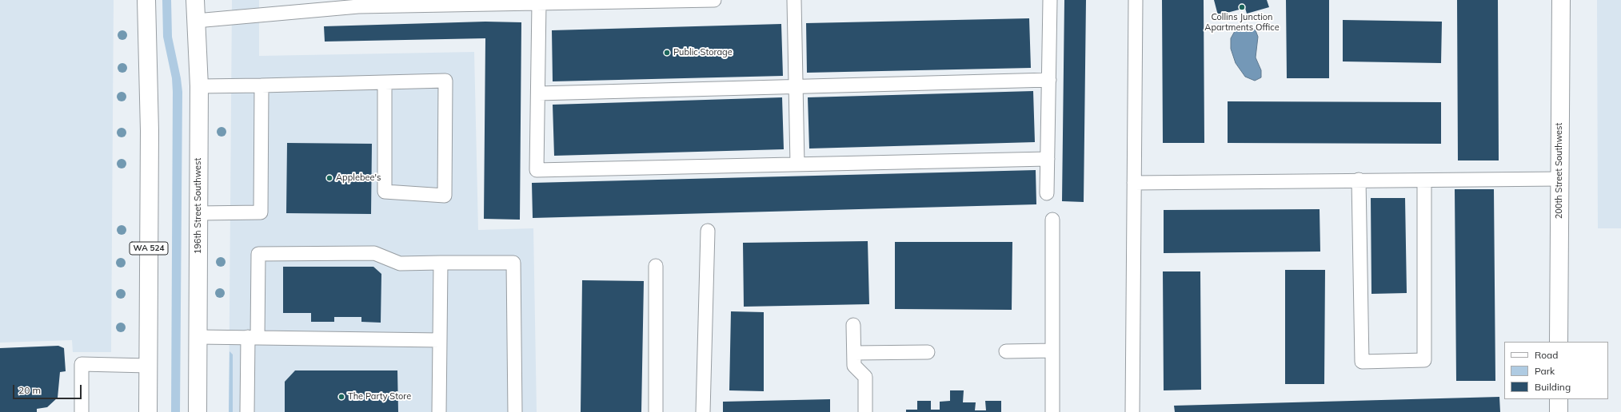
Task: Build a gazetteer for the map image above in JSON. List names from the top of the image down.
{
  "streets": {
    "main road": ["200th Street Southwest", "196th Street Southwest", "WA 524"]
  },
  "places": [
    "Collins Junction Apartments Office",
    "Public Storage",
    "Applebee's",
    "The Party Store"
  ],
  "legend": ["Road", "Park", "Building"],
  "scale_bar": "20 m"
}
